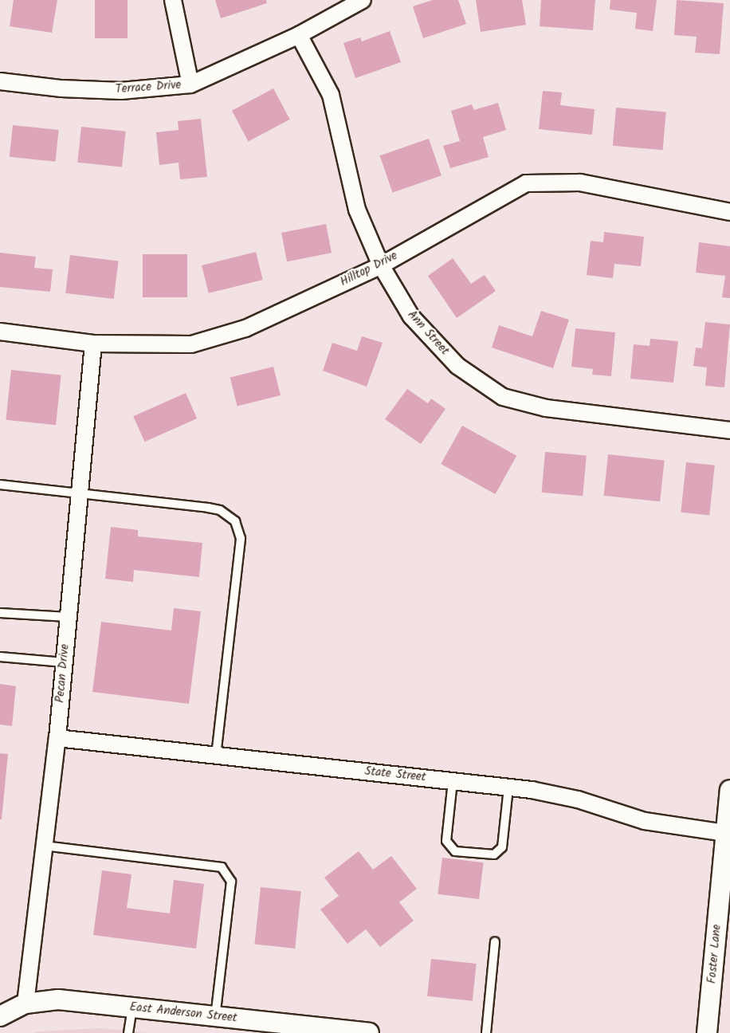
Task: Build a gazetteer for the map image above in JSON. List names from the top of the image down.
{
  "streets": {
    "street": [
      "Terrace Drive",
      "Hilltop Drive",
      "Ann Street",
      "Pecan Drive",
      "State Street",
      "Foster Lane",
      "East Anderson Street"
    ]
  },
  "crossings": [
    ["Terrace Drive", "Ann Street"],
    ["Hilltop Drive", "Ann Street"],
    ["Hilltop Drive", "Pecan Drive"],
    ["Pecan Drive", "State Street"],
    ["Pecan Drive", "East Anderson Street"],
    ["State Street", "Foster Lane"]
  ]
}
